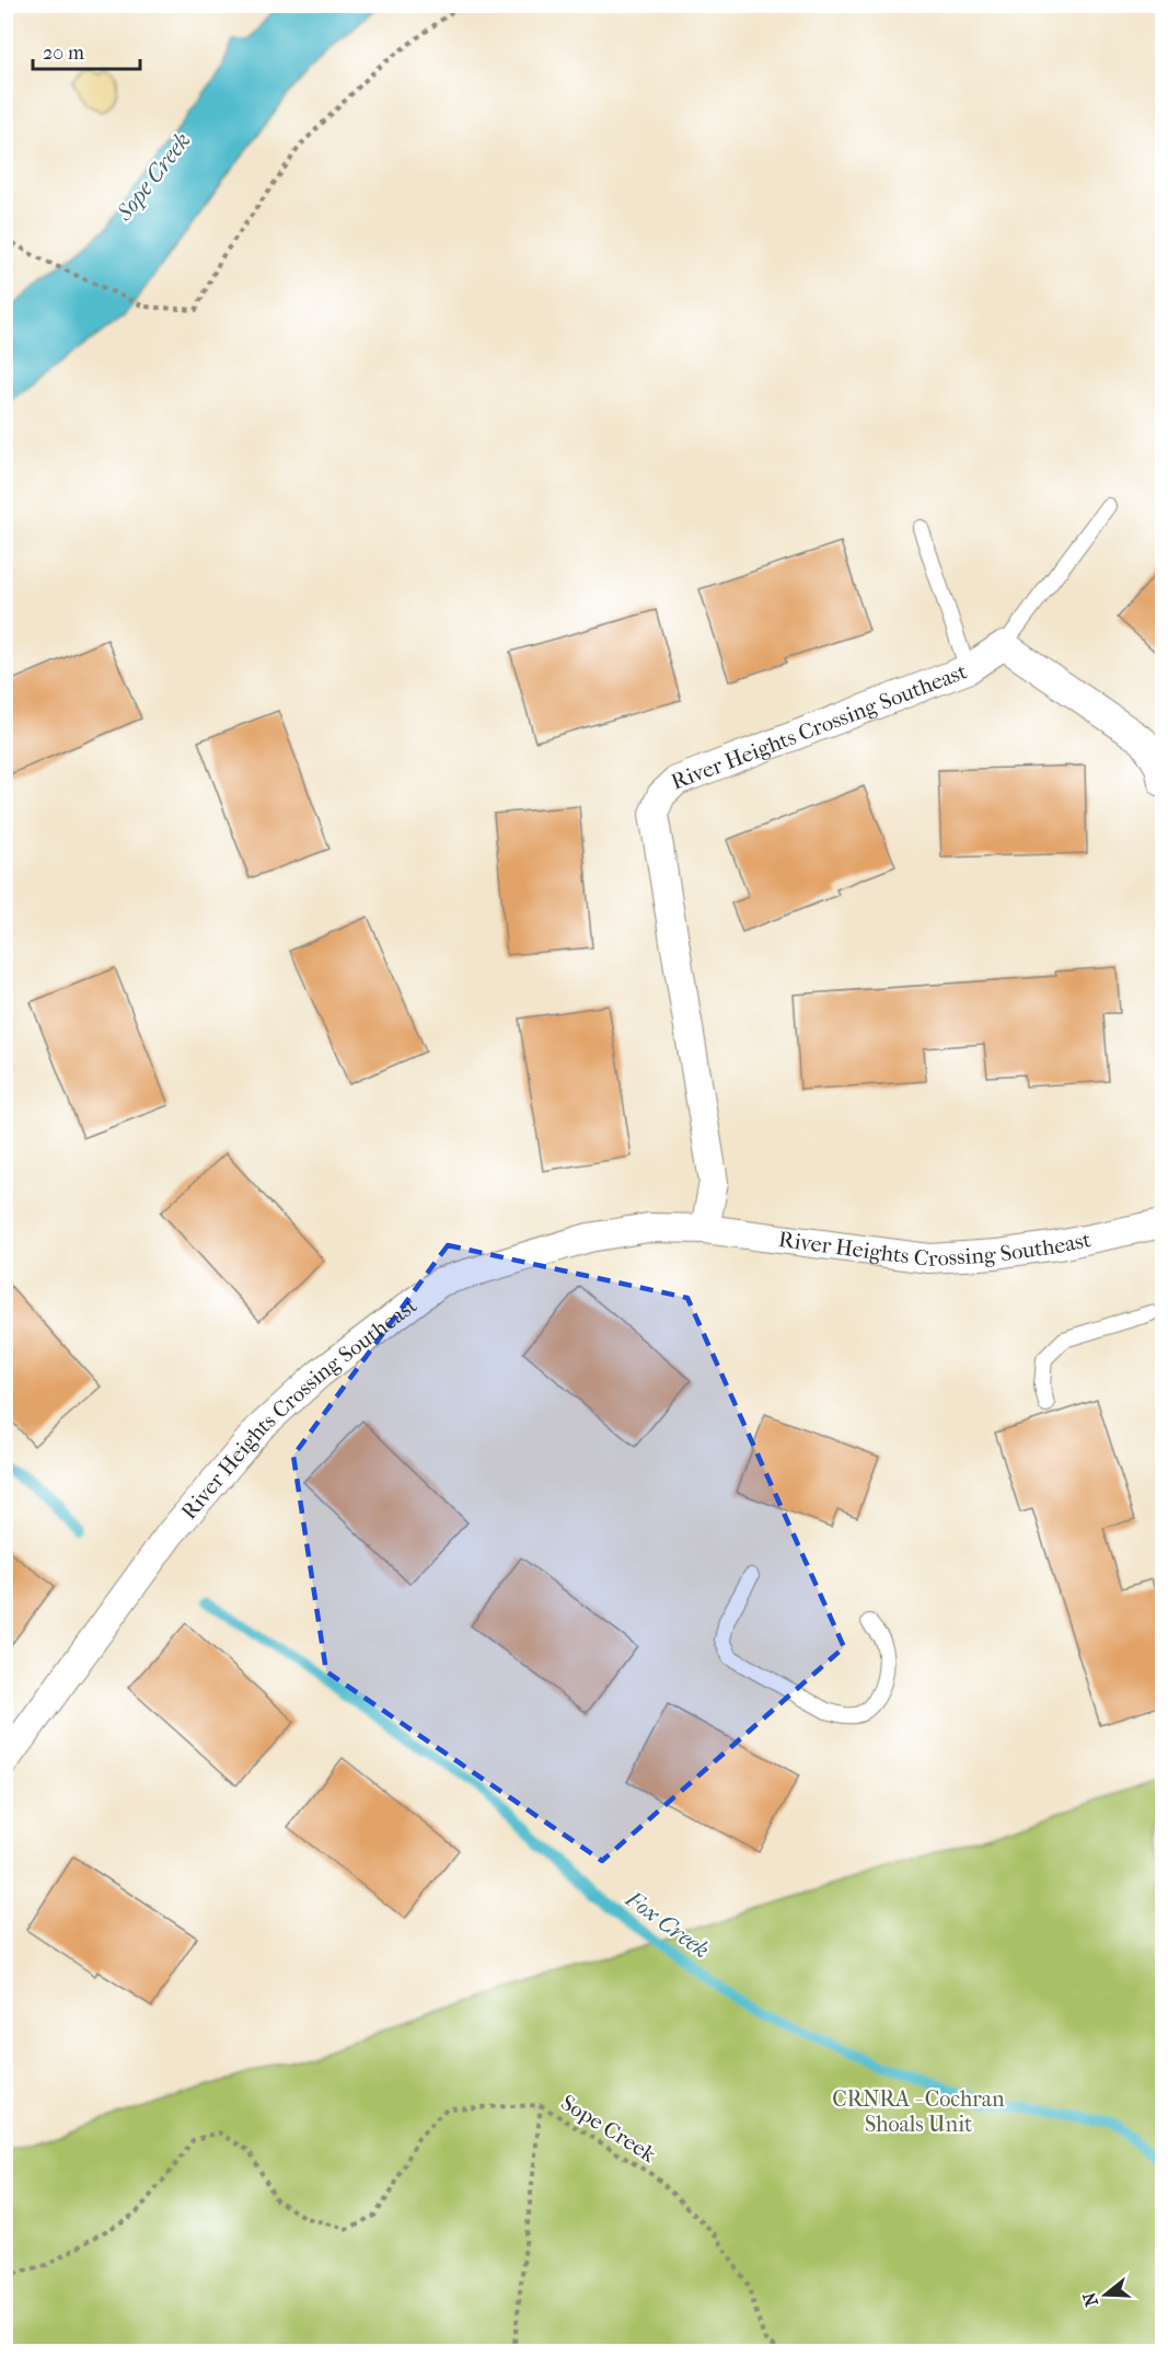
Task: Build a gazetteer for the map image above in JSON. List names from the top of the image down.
{
  "streets": {
    "street": ["River Heights Crossing Southeast"],
    "path": ["Sope Creek"]
  },
  "water": ["Sope Creek", "Fox Creek"],
  "parks": ["CRNRA - Cochran Shoals Unit"],
  "scale_bar": "20 m",
  "north": "left"
}
